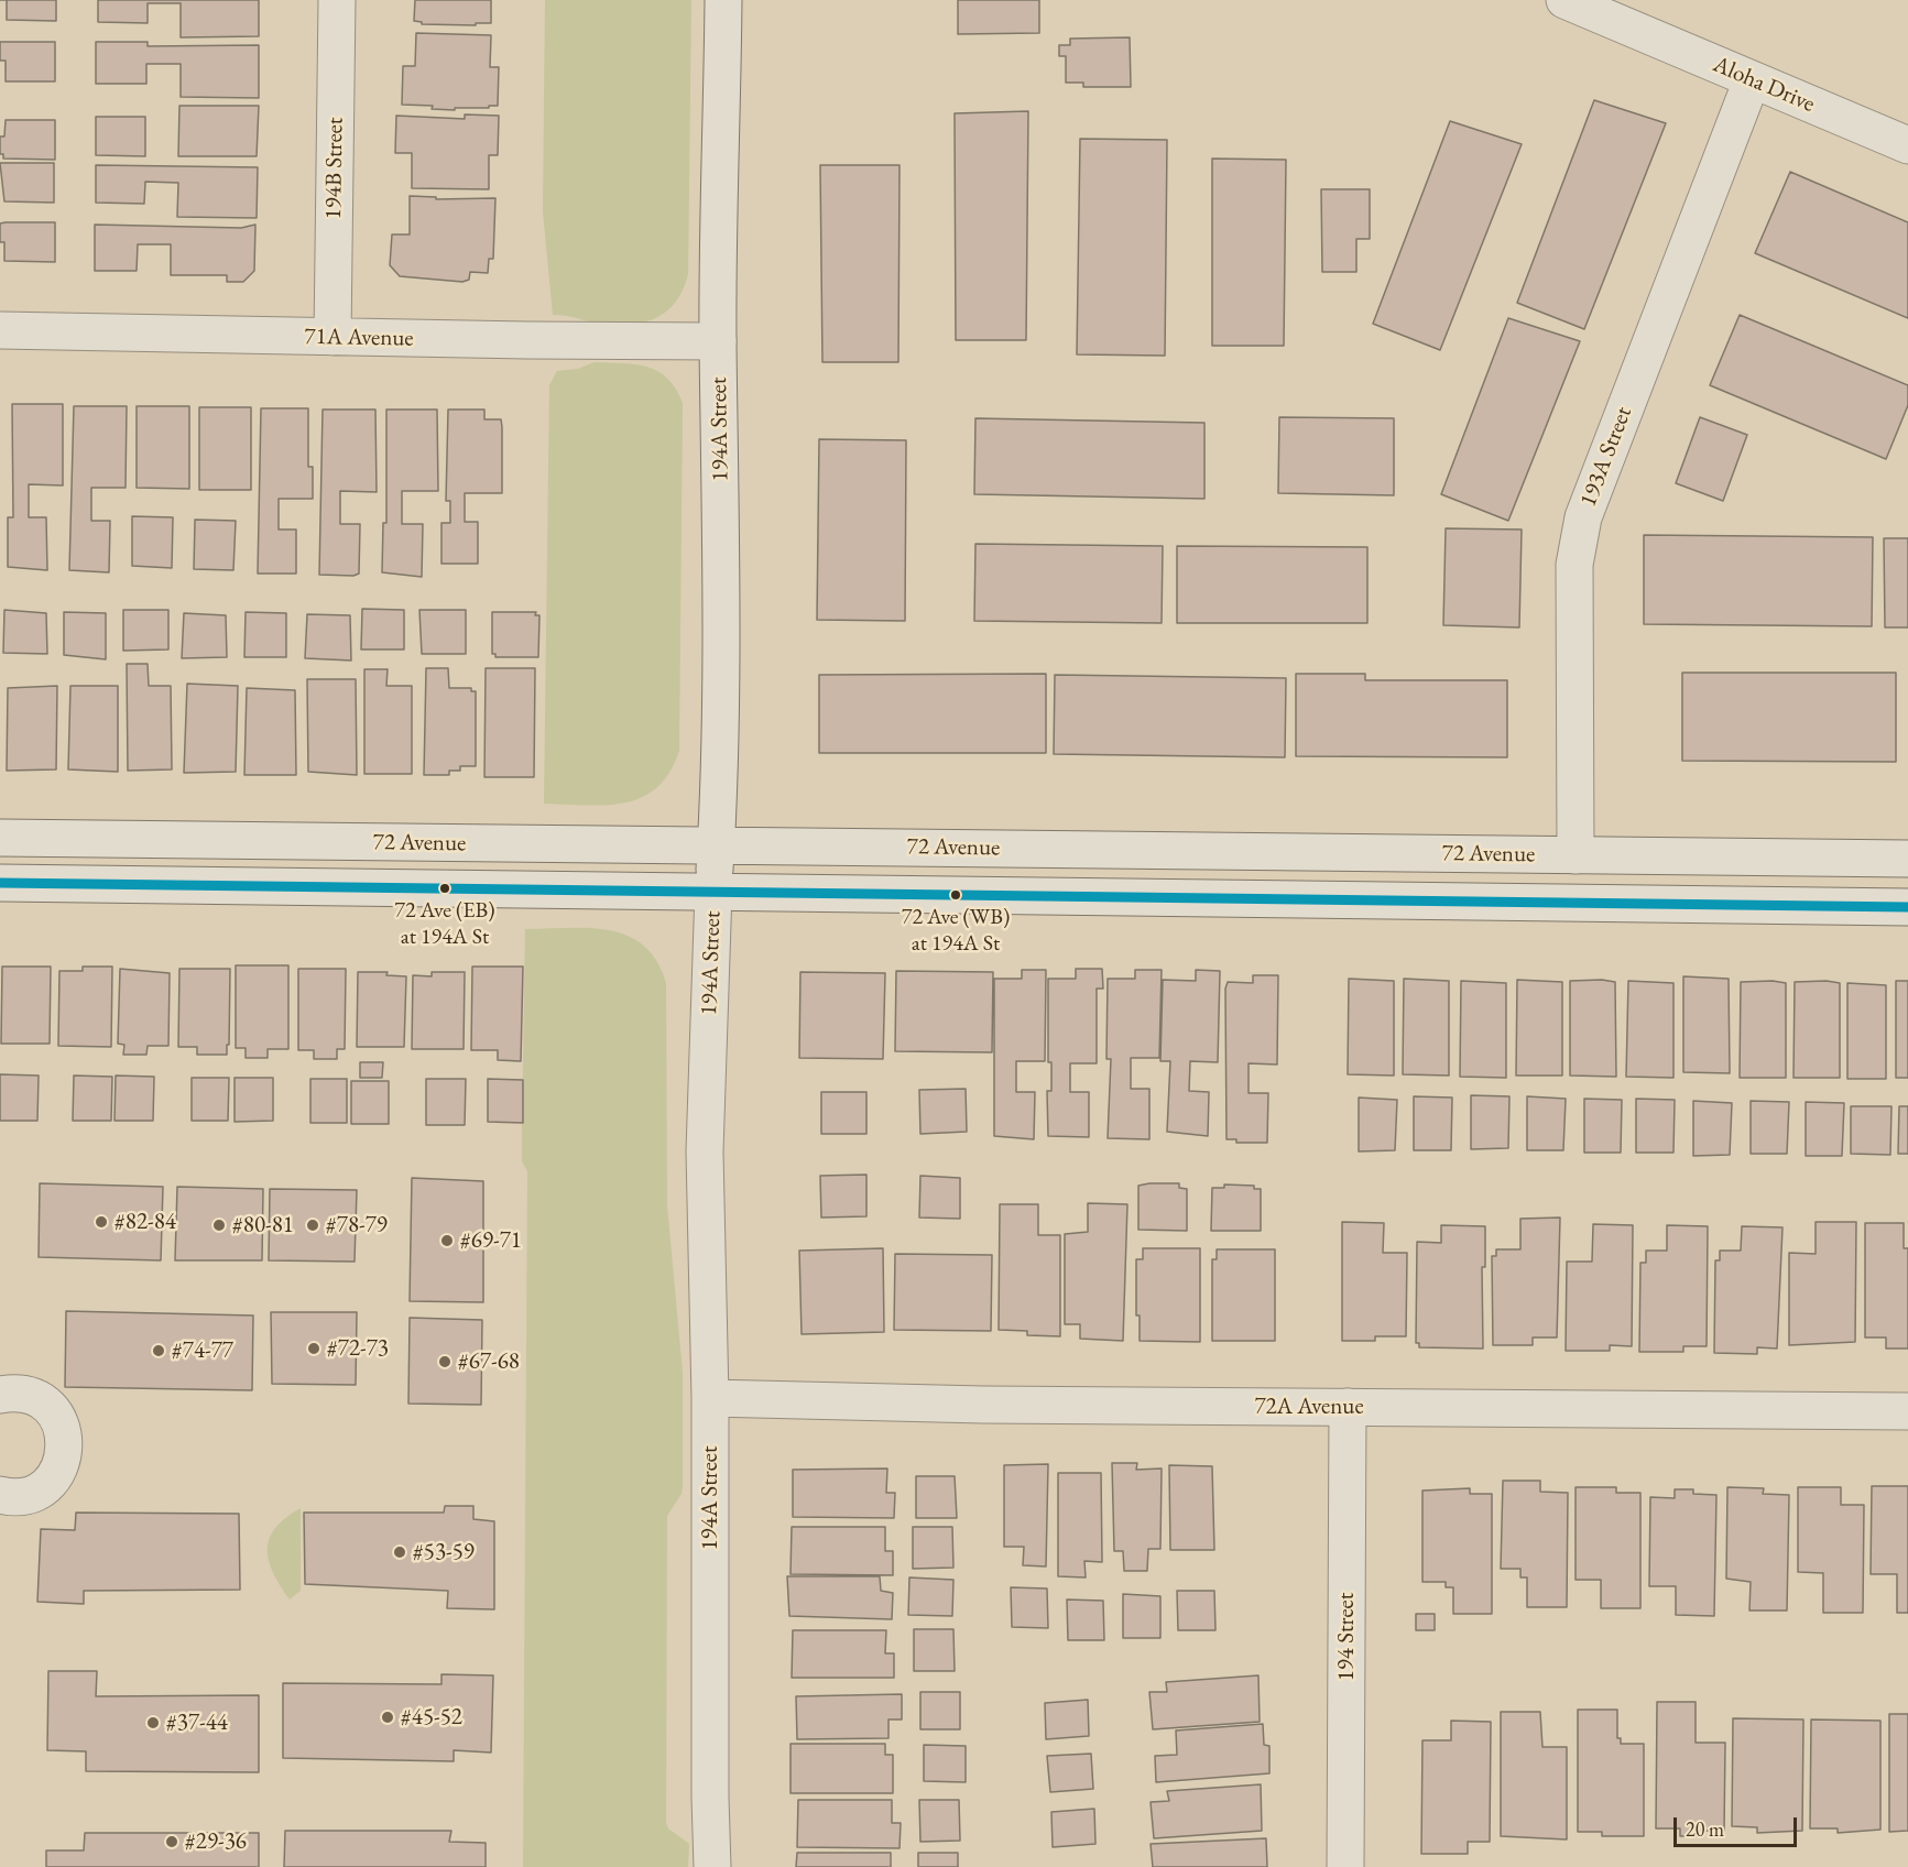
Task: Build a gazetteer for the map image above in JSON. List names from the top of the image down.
{
  "streets": {
    "street": [
      "Aloha Drive",
      "194B Street",
      "71A Avenue",
      "194A Street",
      "193A Street",
      "72 Avenue",
      "72A Avenue",
      "194 Street"
    ]
  },
  "crossings": [
    ["Aloha Drive", "193A Street"],
    ["194B Street", "71A Avenue"],
    ["71A Avenue", "194A Street"],
    ["194A Street", "72 Avenue"],
    ["194A Street", "72A Avenue"],
    ["193A Street", "72 Avenue"],
    ["72A Avenue", "194 Street"]
  ],
  "places": [
    "72 Ave (EB) at 194A St",
    "72 Ave (WB) at 194A St",
    "#82-84",
    "#80-81",
    "#78-79",
    "#69-71",
    "#72-73",
    "#74-77",
    "#67-68",
    "#53-59",
    "#45-52",
    "#37-44",
    "#29-36"
  ],
  "scale_bar": "20 m"
}
